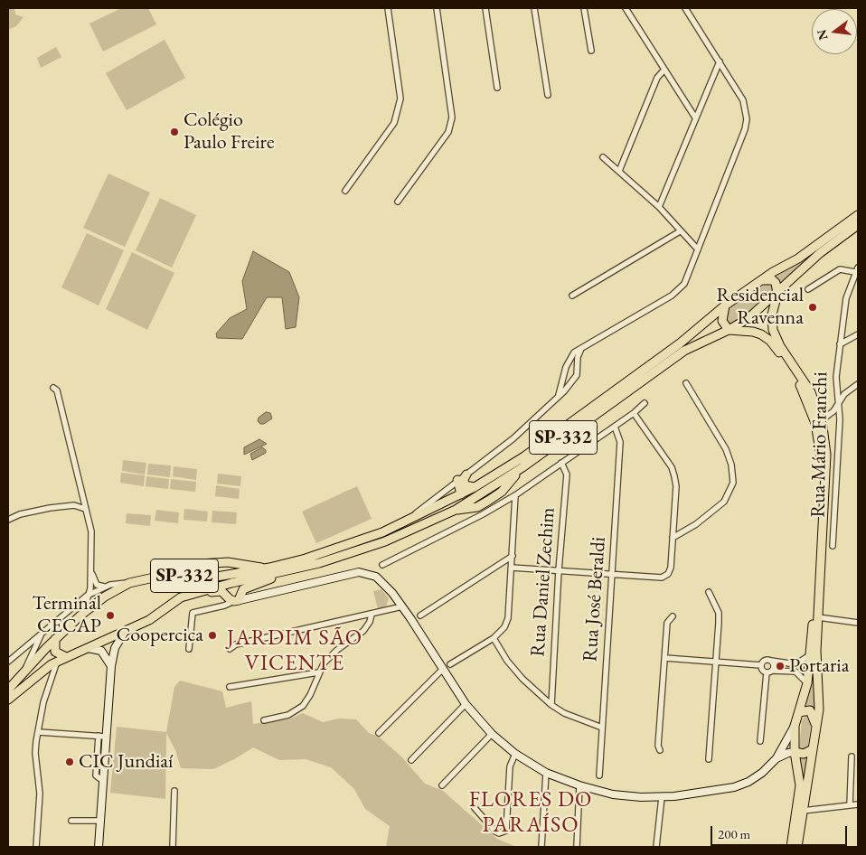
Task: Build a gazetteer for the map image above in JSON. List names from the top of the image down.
{
  "streets": {
    "main road": ["SP-332"],
    "street": ["Rua Mário Franchi", "Rua Daniel Zechim", "Rua José Beraldi"]
  },
  "districts": ["JARDIM SÃO VICENTE", "FLORES DO PARAÍSO"],
  "places": [
    "Colégio Paulo Freire",
    "Residencial Ravenna",
    "Terminal CECAP",
    "Coopercica",
    "Portaria",
    "CIC Jundiaí"
  ],
  "scale_bar": "200 m",
  "north": "left"
}
